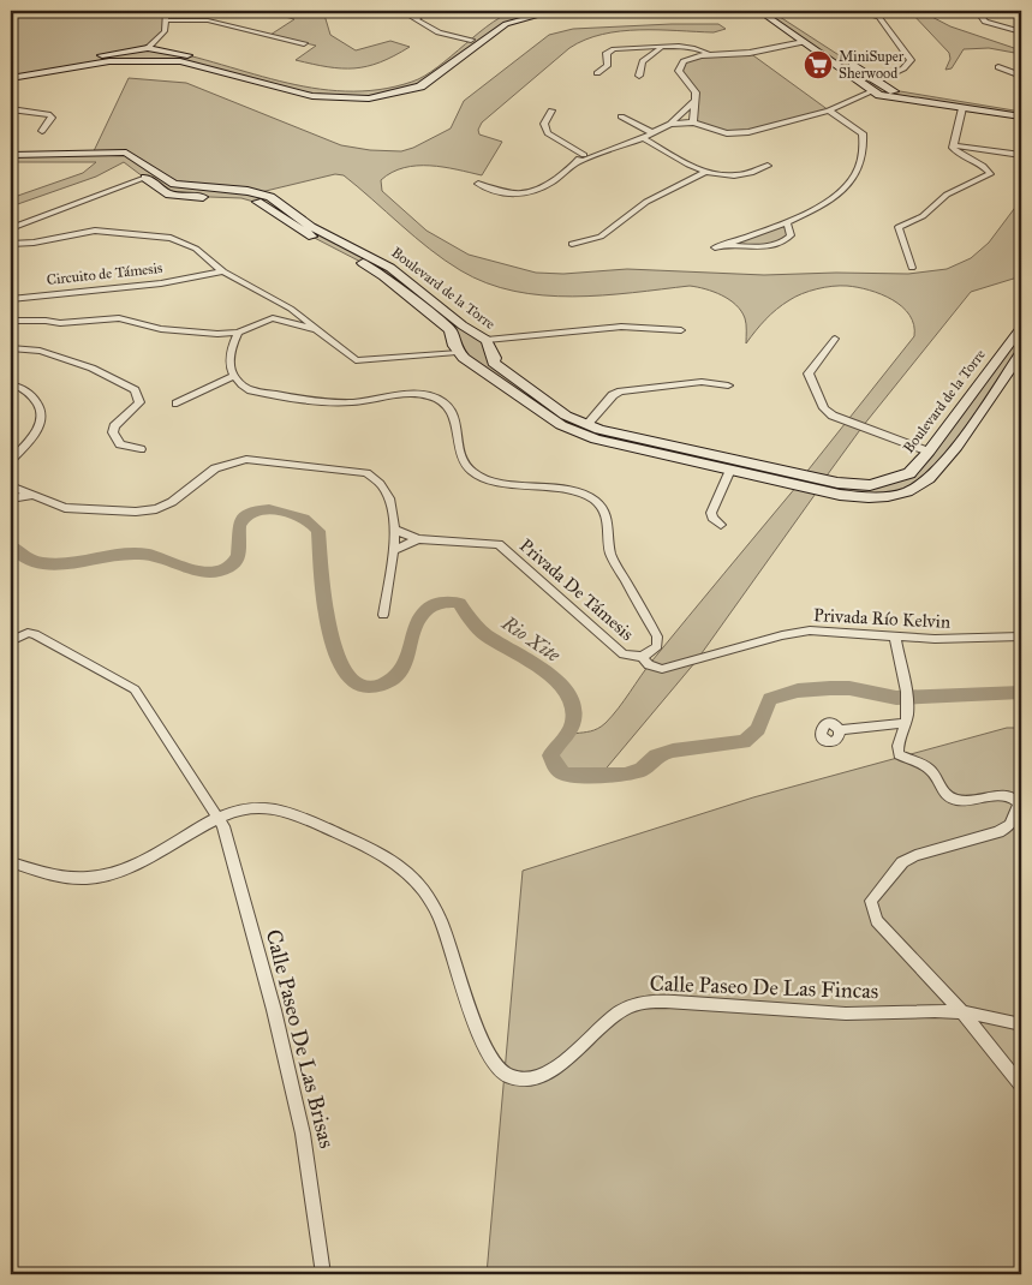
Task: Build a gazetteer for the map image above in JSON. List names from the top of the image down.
{
  "streets": {
    "street": [
      "Circuito de Támesis",
      "Boulevard de la Torre",
      "Privada De Támesis",
      "Privada Río Kelvin",
      "Calle Paseo De Las Fincas",
      "Calle Paseo De Las Brisas"
    ]
  },
  "crossings": [
    ["Privada De Támesis", "Privada Río Kelvin"],
    ["Calle Paseo De Las Fincas", "Calle Paseo De Las Brisas"]
  ],
  "water": ["Rio Xite"],
  "places": {
    "supermarket": ["MiniSuper Sherwood"]
  }
}
